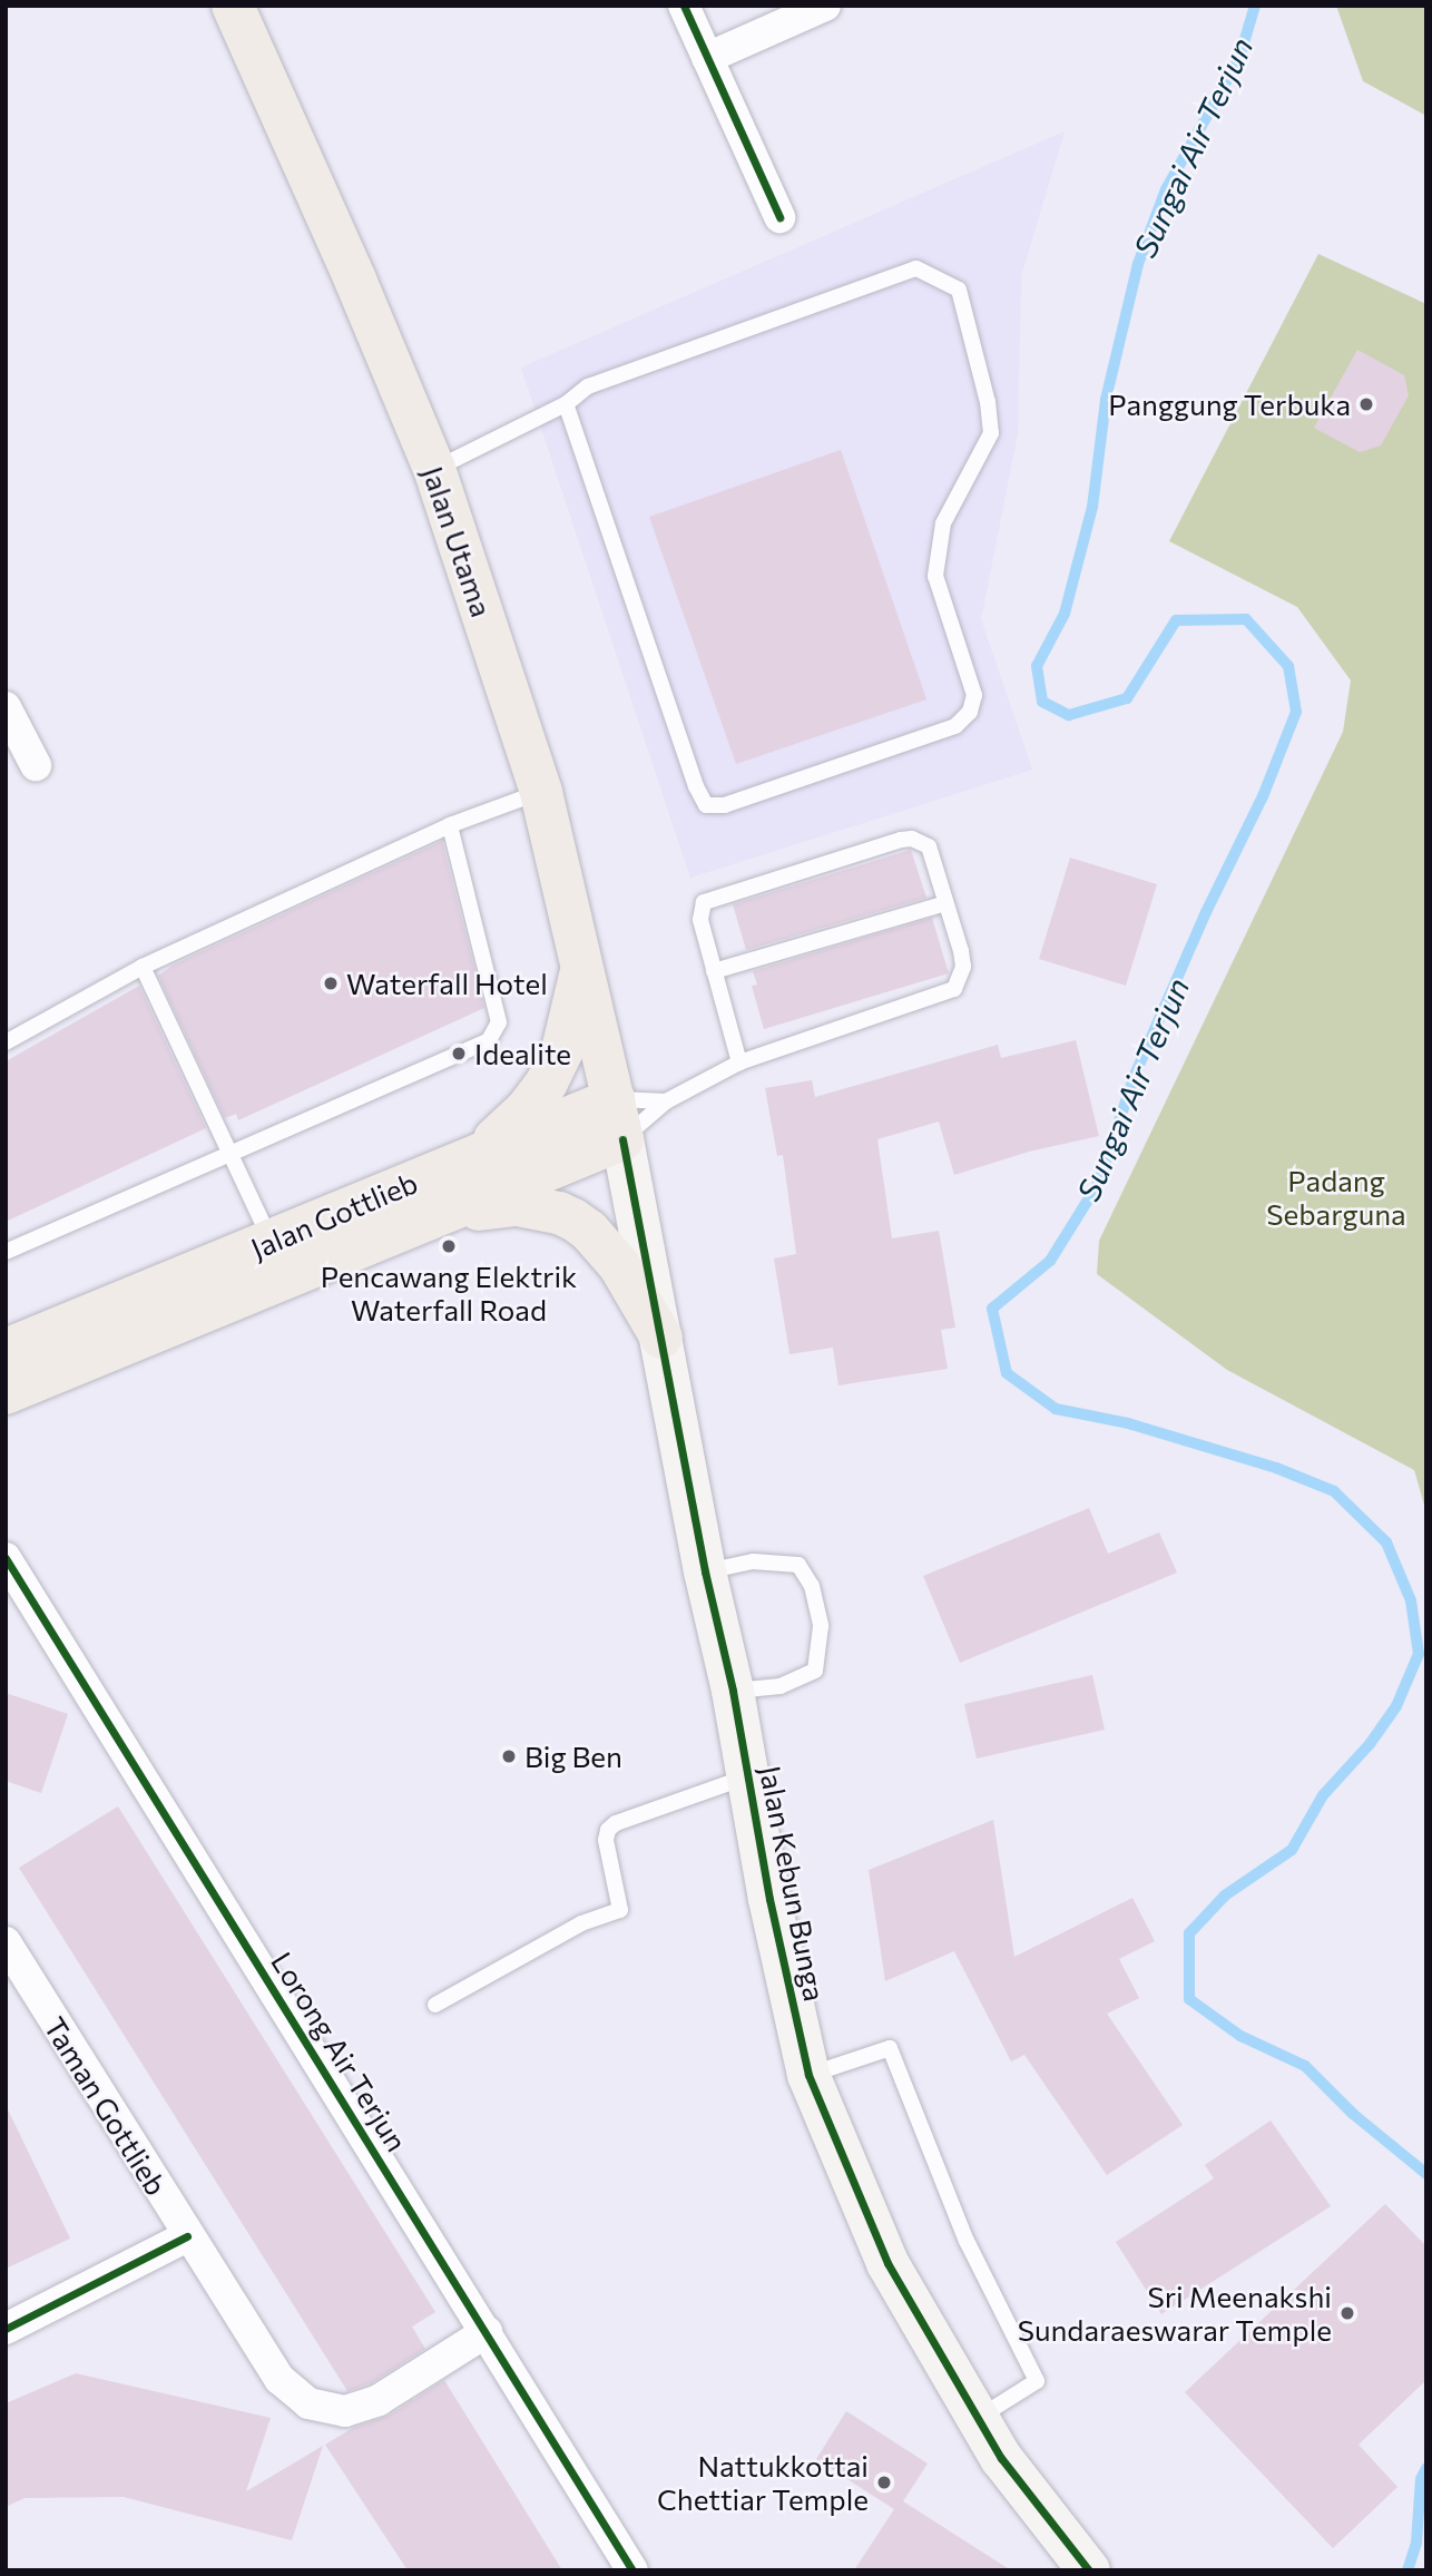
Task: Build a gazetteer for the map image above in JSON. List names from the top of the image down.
{
  "streets": {
    "main road": ["Jalan Utama", "Jalan Gottlieb"],
    "street": ["Jalan Kebun Bunga", "Lorong Air Terjun", "Taman Gottlieb"]
  },
  "crossings": [
    ["Jalan Utama", "Jalan Gottlieb"],
    ["Jalan Utama", "Jalan Kebun Bunga"],
    ["Jalan Gottlieb", "Jalan Kebun Bunga"],
    ["Lorong Air Terjun", "Taman Gottlieb"]
  ],
  "water": ["Sungai Air Terjun"],
  "parks": ["Padang Sebarguna"],
  "places": [
    "Panggung Terbuka",
    "Waterfall Hotel",
    "Idealite",
    "Pencawang Elektrik Waterfall Road",
    "Big Ben",
    "Sri Meenakshi Sundaraeswarar Temple",
    "Nattukkottai Chettiar Temple"
  ]
}
